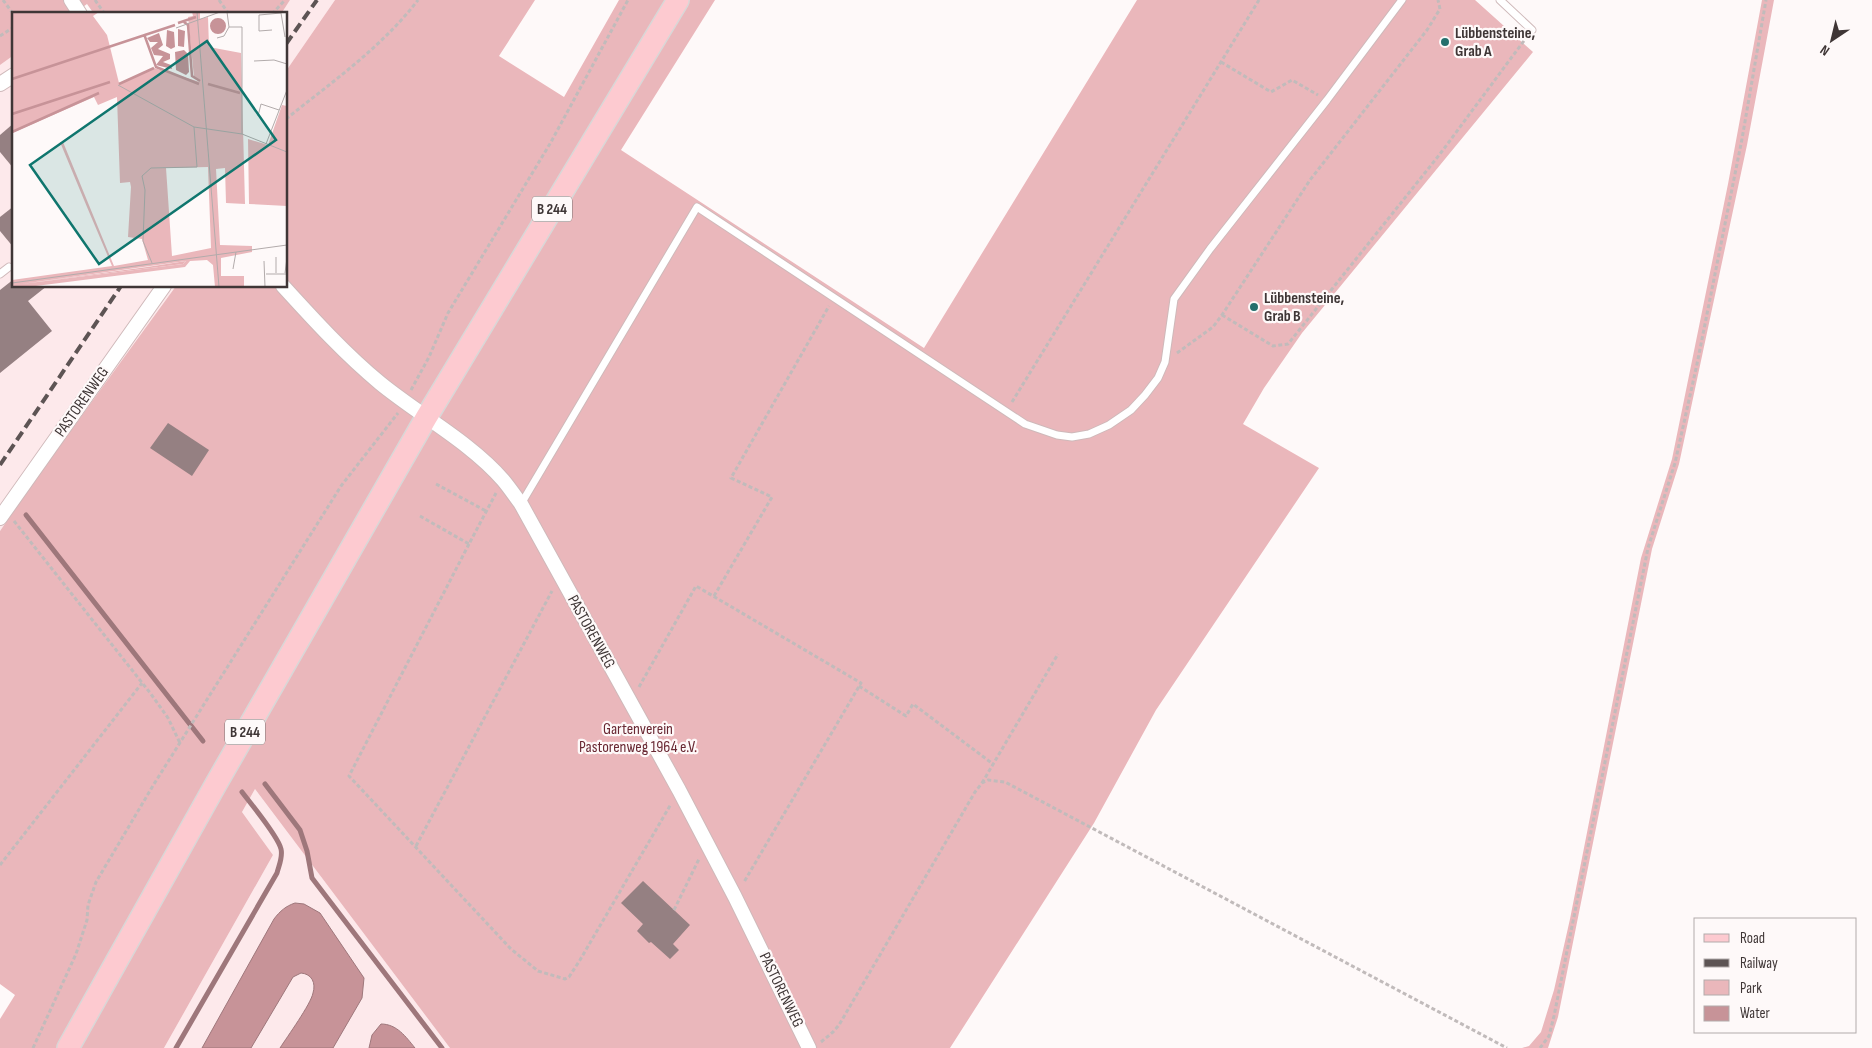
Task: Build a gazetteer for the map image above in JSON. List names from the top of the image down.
{
  "streets": {
    "main road": ["B 244"],
    "street": ["PASTORENWEG"]
  },
  "crossings": [
    ["B 244", "PASTORENWEG"]
  ],
  "parks": ["Gartenverein Pastorenweg 1964 e.V."],
  "places": ["Lübbensteine, Grab A", "Lübbensteine, Grab B"],
  "legend": [
    "Road",
    "Railway",
    "Park",
    "Water"
  ],
  "north": "bottom left"
}
